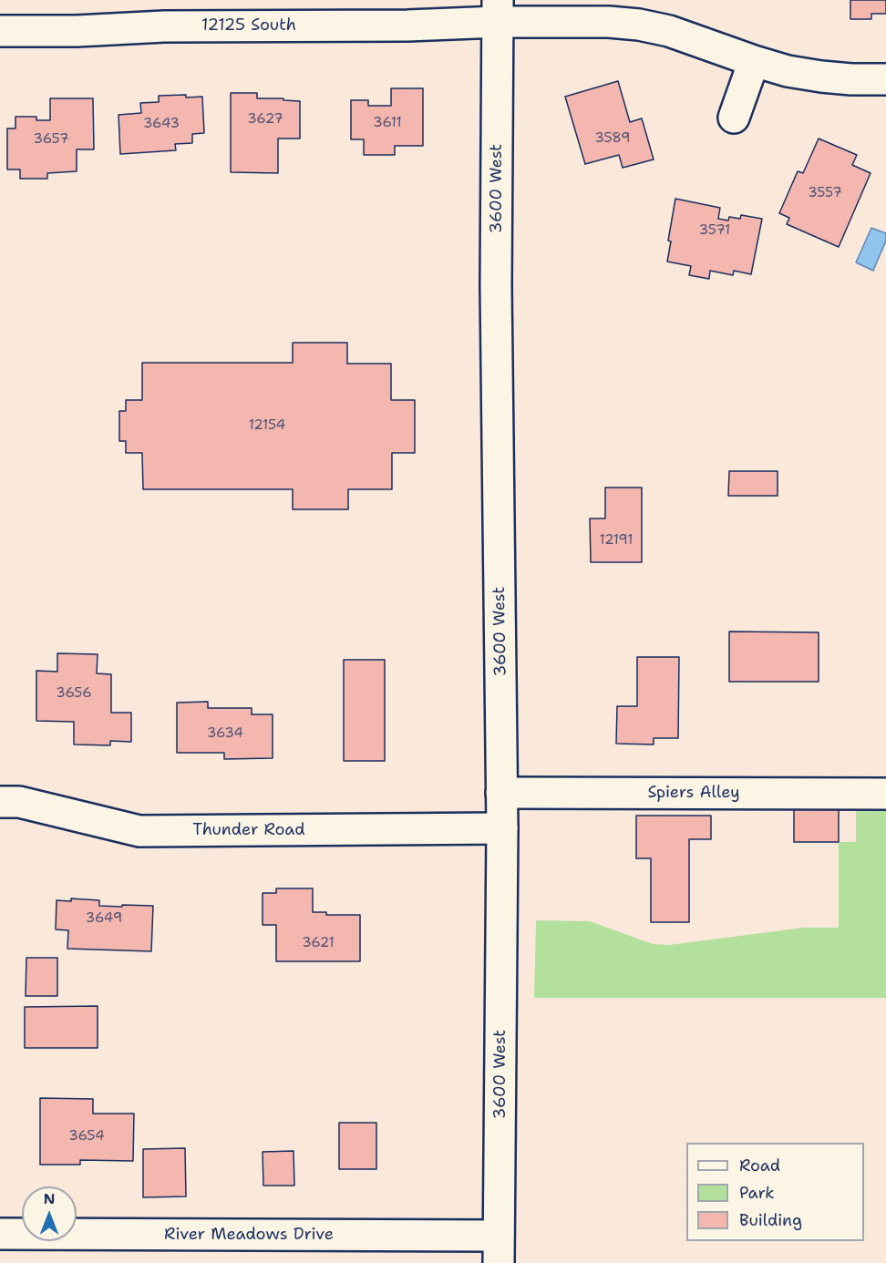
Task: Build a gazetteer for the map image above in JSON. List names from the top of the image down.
{
  "streets": {
    "street": [
      "12125 South",
      "3600 West",
      "Spiers Alley",
      "Thunder Road",
      "River Meadows Drive"
    ]
  },
  "crossings": [
    ["12125 South", "3600 West"],
    ["3600 West", "Spiers Alley"],
    ["3600 West", "Thunder Road"],
    ["3600 West", "River Meadows Drive"]
  ],
  "house_numbers": [
    "3627",
    "3611",
    "3643",
    "3589",
    "3657",
    "3557",
    "3571",
    "12154",
    "12191",
    "3656",
    "3634",
    "3649",
    "3621",
    "3654"
  ],
  "legend": ["Road", "Park", "Building"],
  "north": "top"
}
